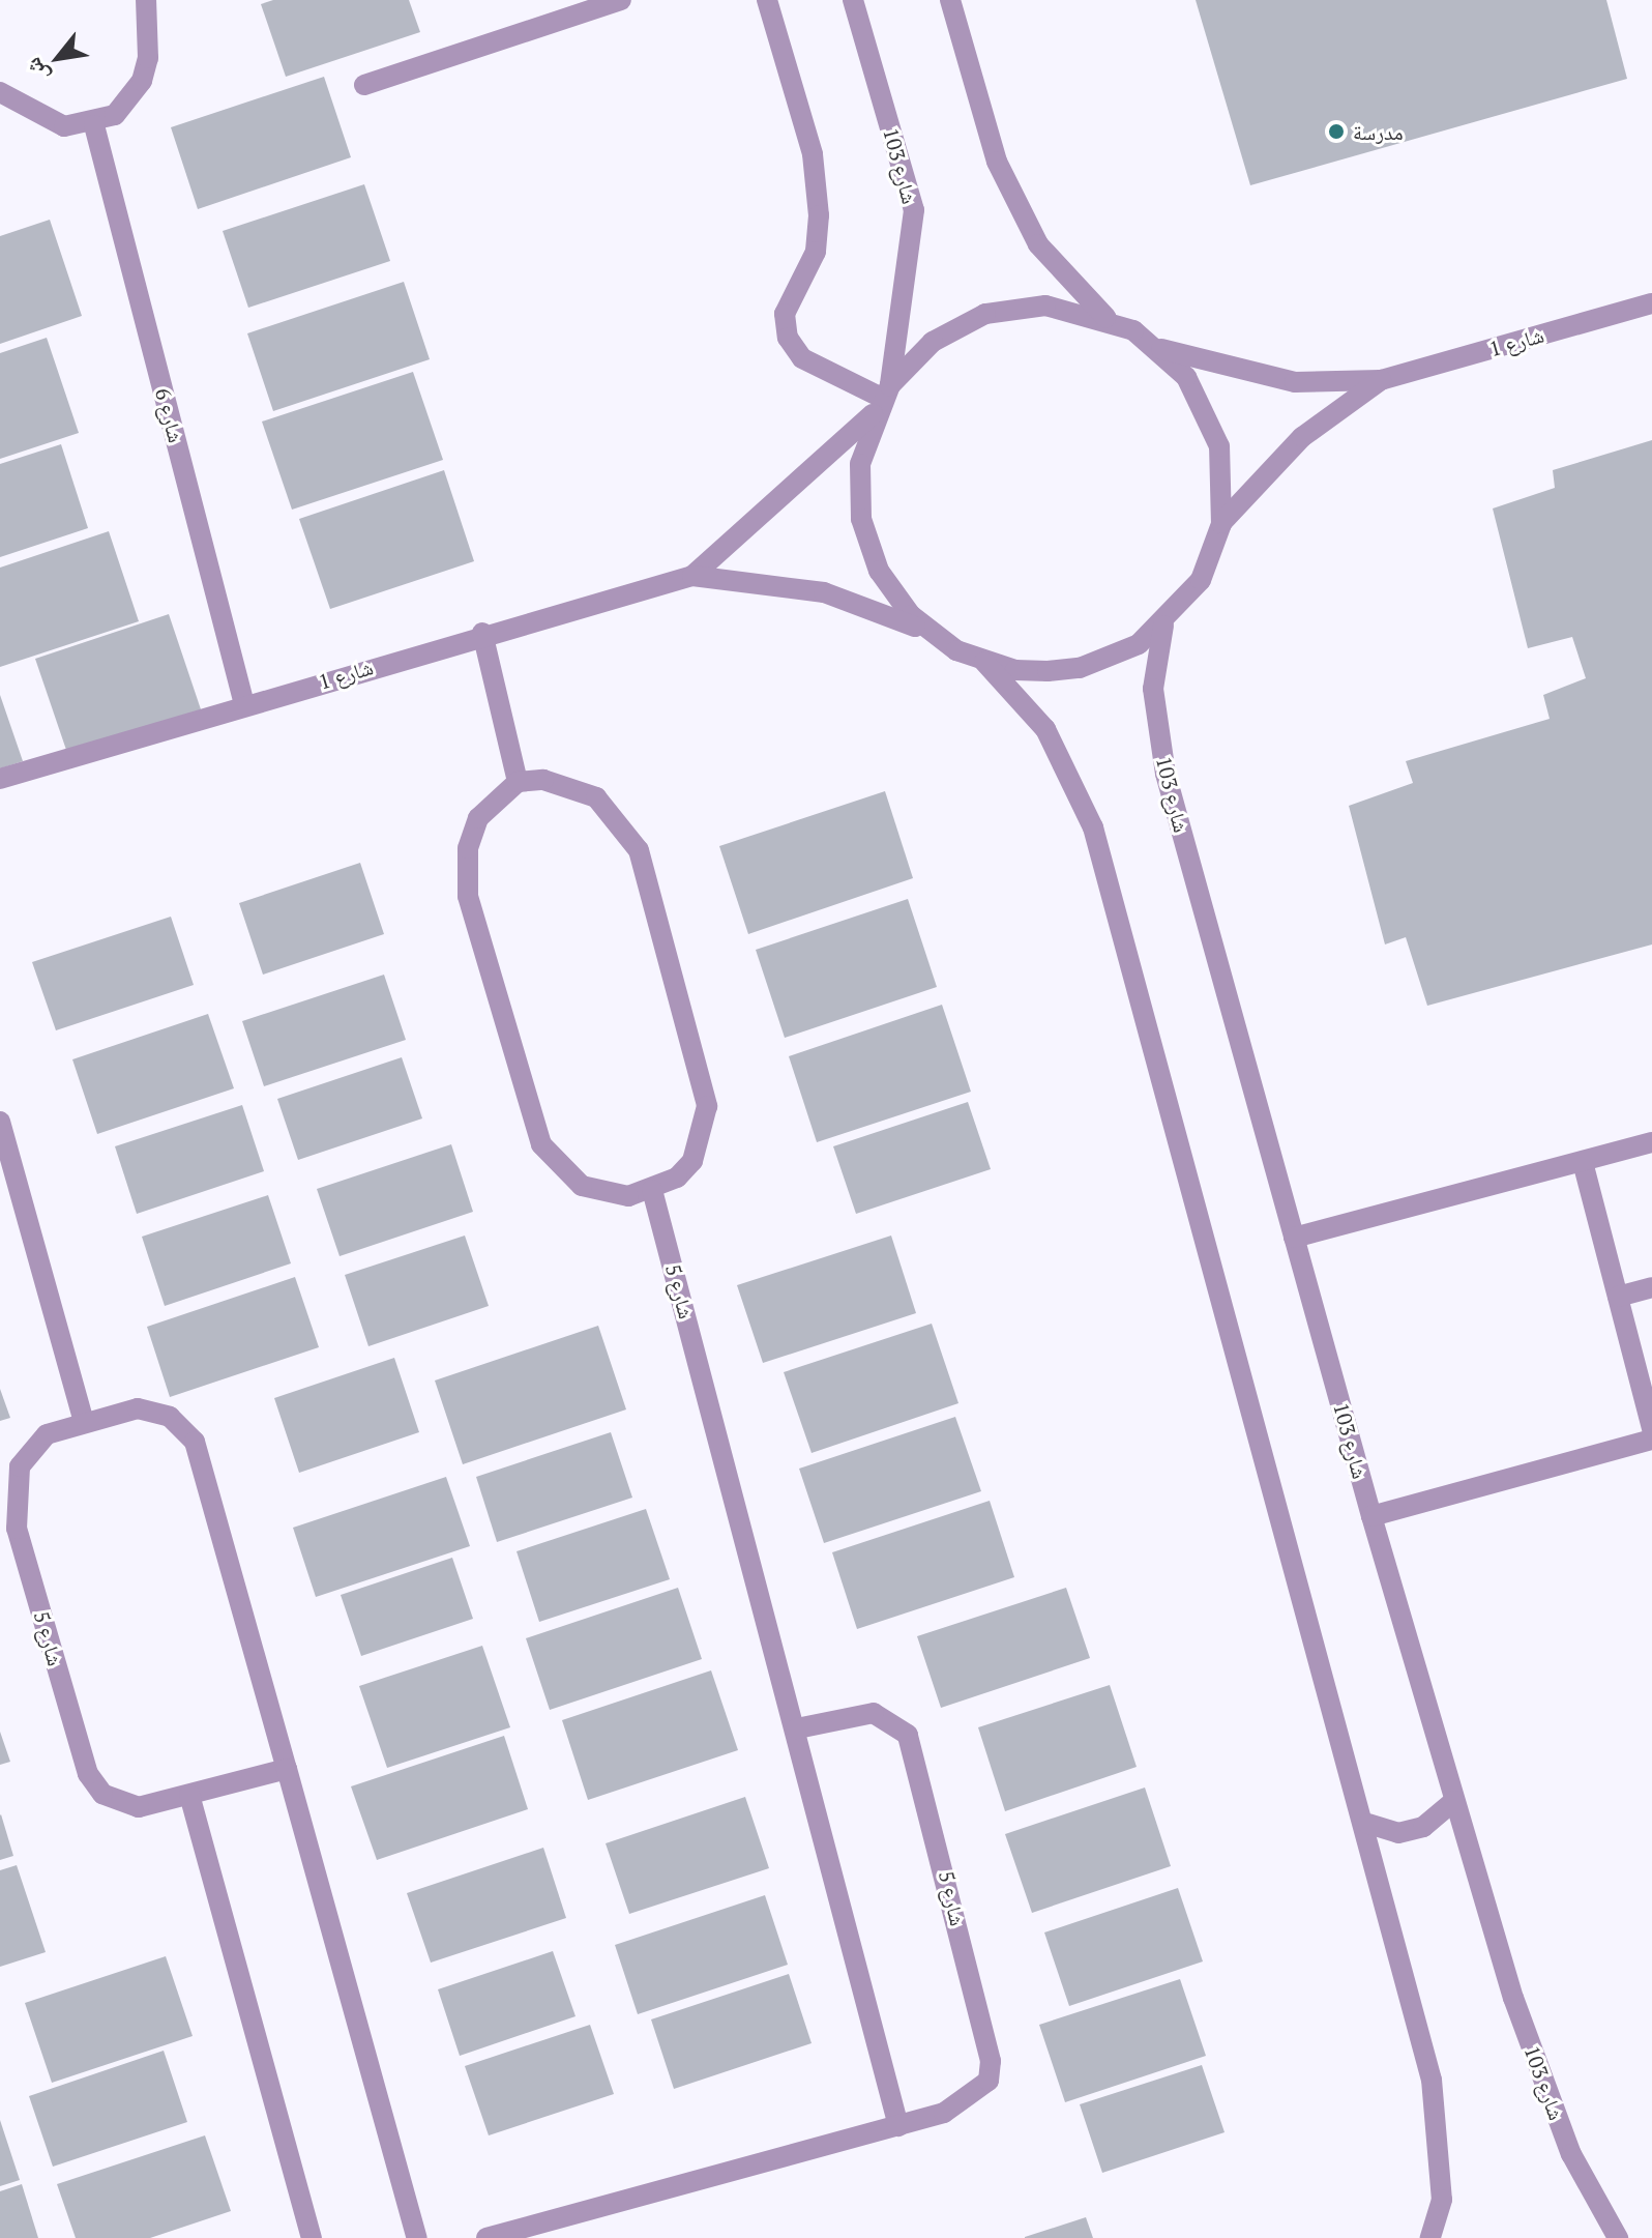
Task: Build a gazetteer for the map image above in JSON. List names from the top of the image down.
{
  "streets": {
    "street": [
      "شارع 103",
      "شارع 1",
      "شارع 6",
      "شارع 5"
    ]
  },
  "crossings": [
    ["شارع 103", "شارع 1"],
    ["شارع 1", "شارع 6"]
  ],
  "places": ["مدرسة"],
  "north": "bottom left"
}
